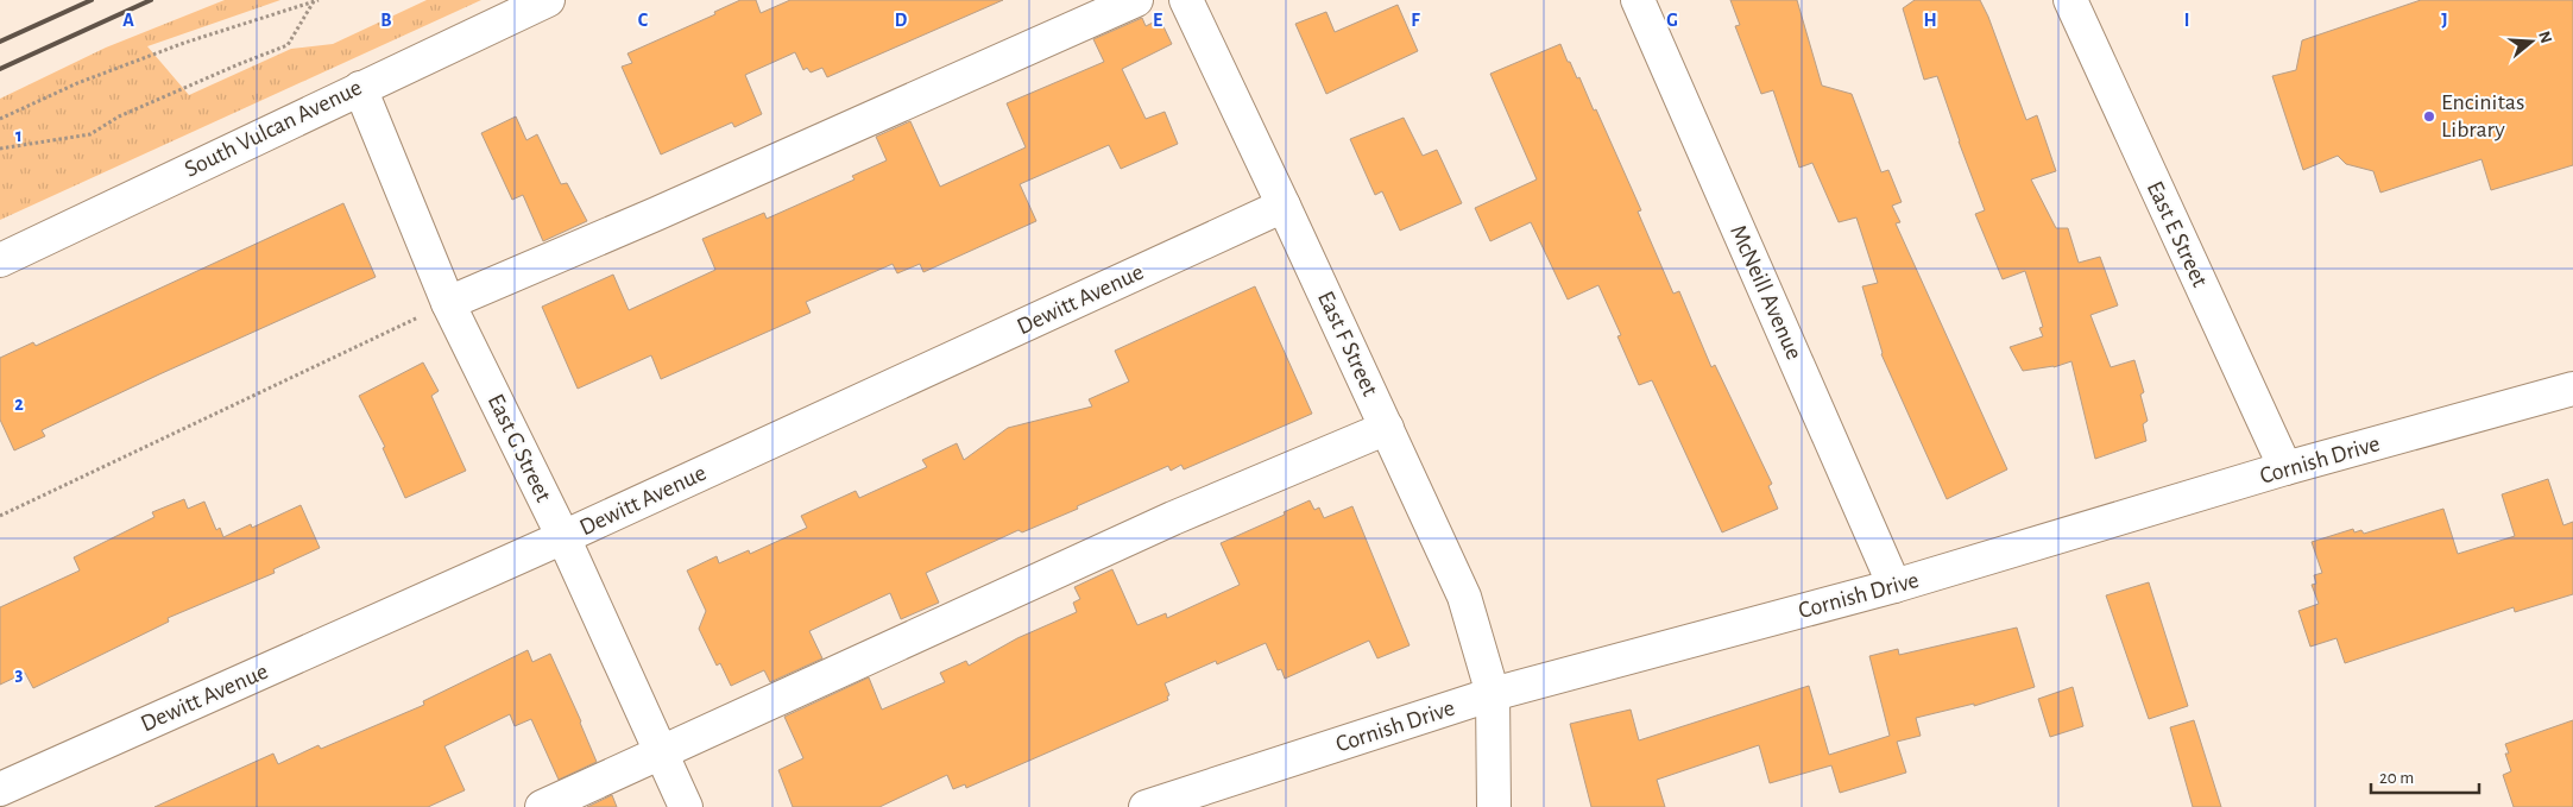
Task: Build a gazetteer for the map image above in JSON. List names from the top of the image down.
{
  "streets": {
    "street": [
      "South Vulcan Avenue",
      "East E Street",
      "McNeill Avenue",
      "Dewitt Avenue",
      "East F Street",
      "East G Street",
      "Cornish Drive"
    ]
  },
  "crossings": [
    ["South Vulcan Avenue", "East G Street"],
    ["East E Street", "Cornish Drive"],
    ["McNeill Avenue", "Cornish Drive"],
    ["Dewitt Avenue", "East F Street"],
    ["Dewitt Avenue", "East G Street"],
    ["East F Street", "Cornish Drive"]
  ],
  "places": ["Encinitas Library"],
  "scale_bar": "20 m",
  "north": "right",
  "grid": {
    "columns": [
      "A",
      "B",
      "C",
      "D",
      "E",
      "F",
      "G",
      "H",
      "I",
      "J"
    ],
    "rows": ["1", "2", "3"]
  }
}
